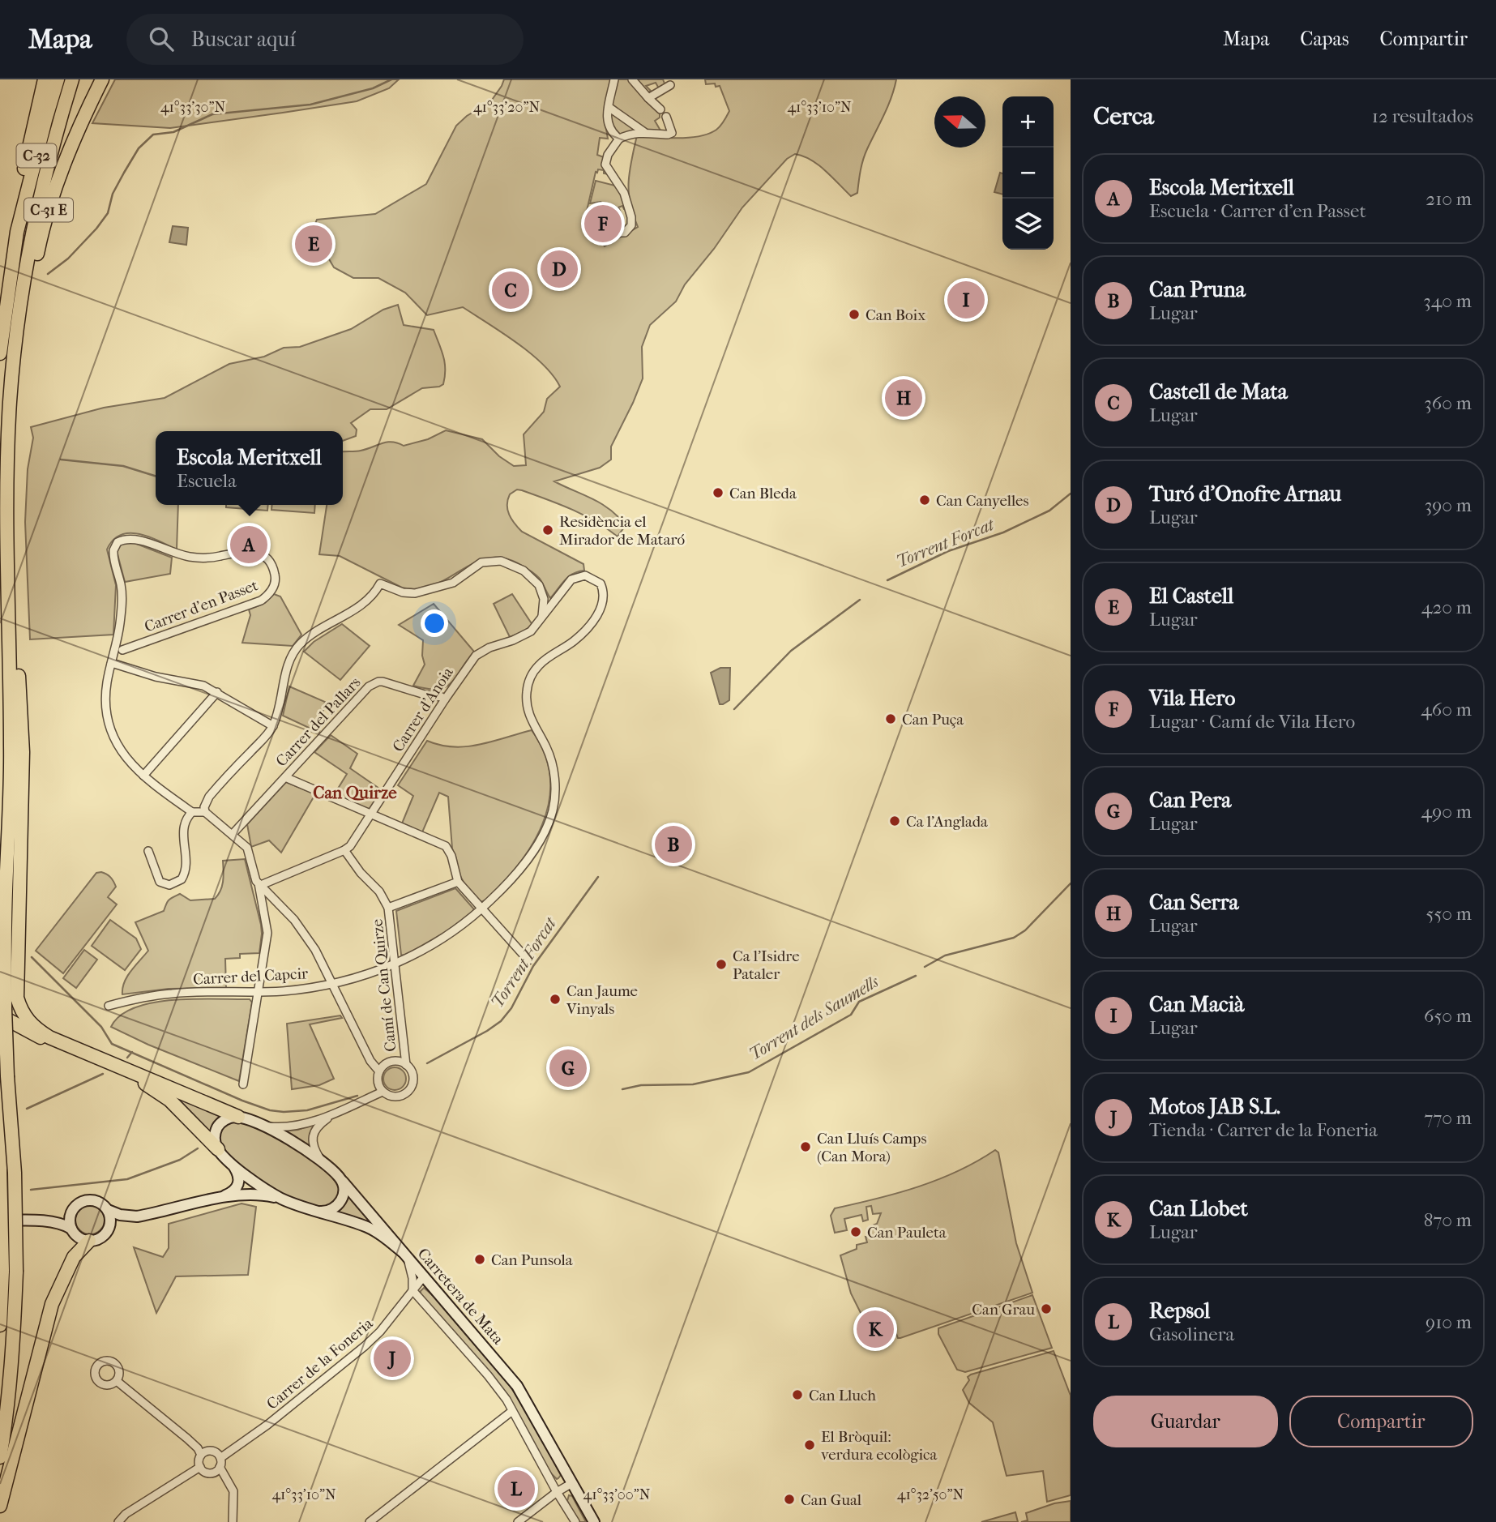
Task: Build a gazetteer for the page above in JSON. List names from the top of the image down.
{
  "streets": {
    "highway": ["C-32", "C-31 E"],
    "main road": ["Carretera de Mata"],
    "street": [
      "Carrer d'en Passet",
      "Carrer d'Anoia",
      "Carrer del Pallars",
      "Carrer del Capcir",
      "Camí de Can Quirze",
      "Carrer de la Foneria"
    ]
  },
  "crossings": [
    ["C-32", "C-31 E"],
    ["Carrer d'Anoia", "Carrer del Pallars"],
    ["Carrer d'Anoia", "Carrer del Capcir"],
    ["Carrer d'Anoia", "Camí de Can Quirze"],
    ["Carrer del Capcir", "Camí de Can Quirze"],
    ["Carretera de Mata", "Carrer de la Foneria"]
  ],
  "districts": ["Can Quirze"],
  "water": ["Torrent Forcat", "Torrent dels Saumells"],
  "places": [
    "Can Boix",
    "Can Bleda",
    "Can Canyelles",
    "Residència el Mirador de Mataró",
    "Can Puça",
    "Ca l'Anglada",
    "Ca l'Isidre Pataler",
    "Can Jaume Vinyals",
    "Can Lluís Camps (Can Mora)",
    "Can Pauleta",
    "Can Punsola",
    "Can Grau",
    "Can Lluch",
    "El Bròquil: verdura ecològica",
    "Can Gual"
  ],
  "north": "left",
  "page": {
    "header": "Mapa",
    "search": "Buscar aquí",
    "nav": ["Mapa", "Capas", "Compartir"],
    "heading": ["Cerca", "12 resultados"],
    "map_buttons": ["+", "−"],
    "list": [
      {
        "mark": "A",
        "name": "Escola Meritxell",
        "note": "Escuela · Carrer d'en Passet",
        "value": "210 m"
      },
      {
        "mark": "B",
        "name": "Can Pruna",
        "note": "Lugar",
        "value": "340 m"
      },
      {
        "mark": "C",
        "name": "Castell de Mata",
        "note": "Lugar",
        "value": "360 m"
      },
      {
        "mark": "D",
        "name": "Turó d'Onofre Arnau",
        "note": "Lugar",
        "value": "390 m"
      },
      {
        "mark": "E",
        "name": "El Castell",
        "note": "Lugar",
        "value": "420 m"
      },
      {
        "mark": "F",
        "name": "Vila Hero",
        "note": "Lugar · Camí de Vila Hero",
        "value": "460 m"
      },
      {
        "mark": "G",
        "name": "Can Pera",
        "note": "Lugar",
        "value": "490 m"
      },
      {
        "mark": "H",
        "name": "Can Serra",
        "note": "Lugar",
        "value": "550 m"
      },
      {
        "mark": "I",
        "name": "Can Macià",
        "note": "Lugar",
        "value": "650 m"
      },
      {
        "mark": "J",
        "name": "Motos JAB S.L.",
        "note": "Tienda · Carrer de la Foneria",
        "value": "770 m"
      },
      {
        "mark": "K",
        "name": "Can Llobet",
        "note": "Lugar",
        "value": "870 m"
      },
      {
        "mark": "L",
        "name": "Repsol",
        "note": "Gasolinera",
        "value": "910 m"
      }
    ],
    "pins": [
      "F",
      "E",
      "D",
      "C",
      "I",
      "H",
      "A",
      "B",
      "G",
      "K",
      "J",
      "L"
    ],
    "popup": ["Escola Meritxell", "Escuela"],
    "buttons": ["Guardar", "Compartir"]
  },
  "coordinates": [
    "41°33'30\"N",
    "41°33'20\"N",
    "41°33'10\"N",
    "41°33'00\"N",
    "41°32'50\"N"
  ]
}
